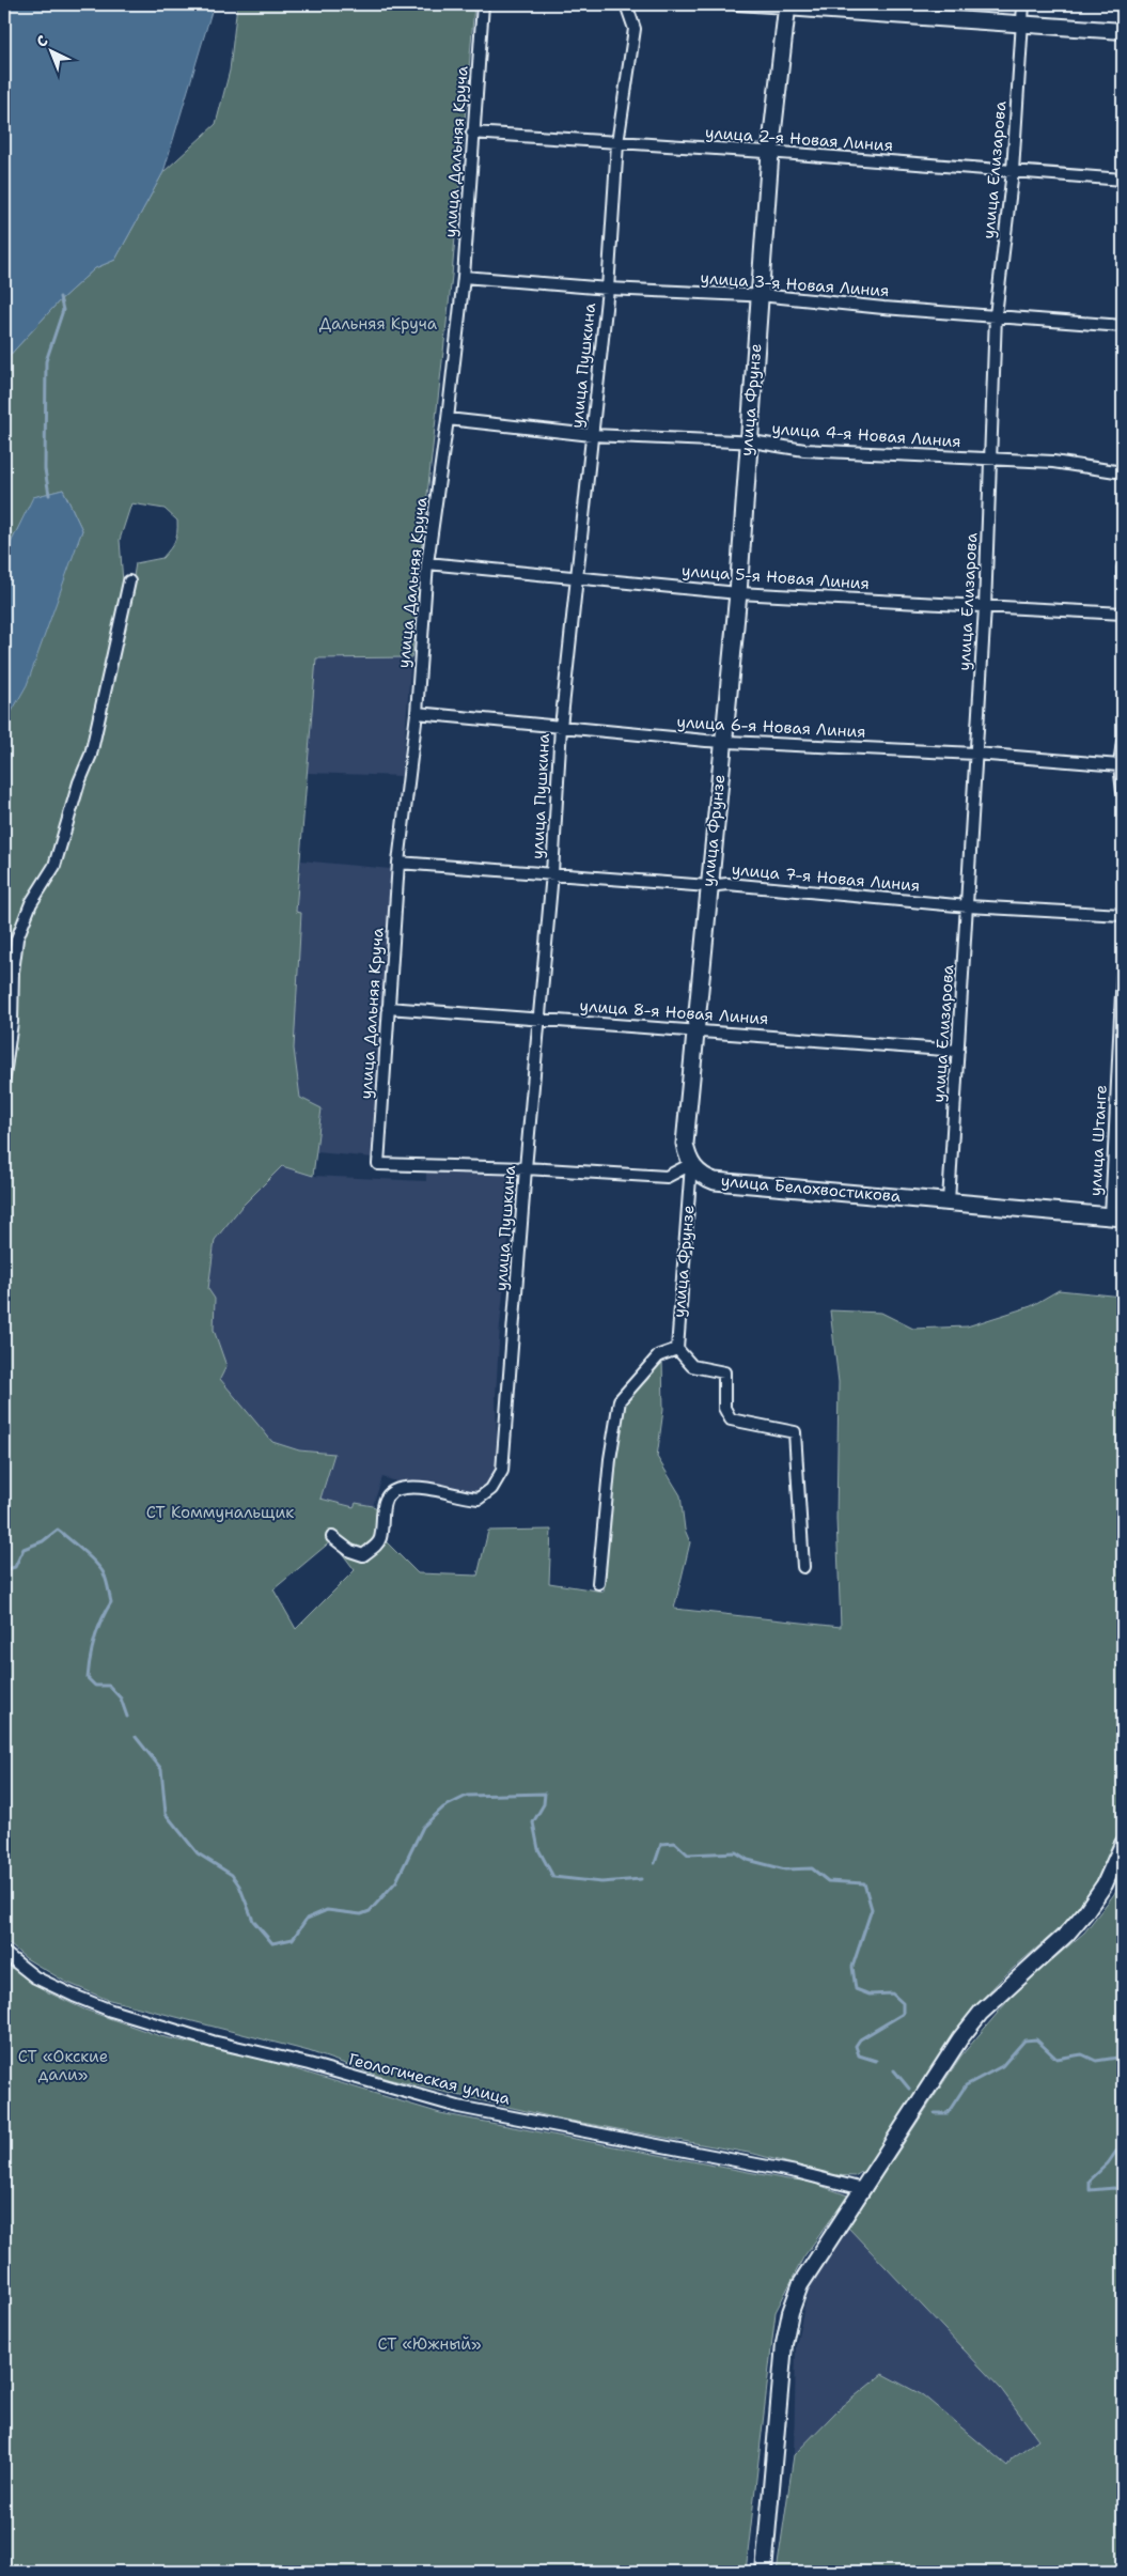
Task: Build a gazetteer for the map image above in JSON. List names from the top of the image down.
{
  "streets": {
    "main road": ["улица Фрунзе", "улица Белохвостикова"],
    "street": [
      "улица 2-я Новая Линия",
      "улица Дальняя Круча",
      "улица Елизарова",
      "улица 3-я Новая Линия",
      "улица Пушкина",
      "улица 4-я Новая Линия",
      "улица 5-я Новая Линия",
      "улица 6-я Новая Линия",
      "улица 7-я Новая Линия",
      "улица 8-я Новая Линия",
      "улица Штанге",
      "Геологическая улица"
    ]
  },
  "crossings": [
    ["улица 2-я Новая Линия", "улица Дальняя Круча"],
    ["улица 2-я Новая Линия", "улица Елизарова"],
    ["улица 2-я Новая Линия", "улица Пушкина"],
    ["улица 2-я Новая Линия", "улица Фрунзе"],
    ["улица Дальняя Круча", "улица 3-я Новая Линия"],
    ["улица Дальняя Круча", "улица Пушкина"],
    ["улица Дальняя Круча", "улица 4-я Новая Линия"],
    ["улица Дальняя Круча", "улица 5-я Новая Линия"],
    ["улица Дальняя Круча", "улица 6-я Новая Линия"],
    ["улица Дальняя Круча", "улица 7-я Новая Линия"],
    ["улица Дальняя Круча", "улица 8-я Новая Линия"],
    ["улица Елизарова", "улица 3-я Новая Линия"],
    ["улица Елизарова", "улица 4-я Новая Линия"],
    ["улица Елизарова", "улица 5-я Новая Линия"],
    ["улица Елизарова", "улица 6-я Новая Линия"],
    ["улица Елизарова", "улица 7-я Новая Линия"],
    ["улица Елизарова", "улица 8-я Новая Линия"],
    ["улица Елизарова", "улица Белохвостикова"],
    ["улица 3-я Новая Линия", "улица Пушкина"],
    ["улица 3-я Новая Линия", "улица Фрунзе"],
    ["улица Пушкина", "улица 4-я Новая Линия"],
    ["улица Пушкина", "улица 5-я Новая Линия"],
    ["улица Пушкина", "улица 6-я Новая Линия"],
    ["улица Пушкина", "улица 7-я Новая Линия"],
    ["улица Пушкина", "улица 8-я Новая Линия"],
    ["улица Фрунзе", "улица 4-я Новая Линия"],
    ["улица Фрунзе", "улица 5-я Новая Линия"],
    ["улица Фрунзе", "улица 6-я Новая Линия"],
    ["улица Фрунзе", "улица 7-я Новая Линия"],
    ["улица Фрунзе", "улица 8-я Новая Линия"],
    ["улица Фрунзе", "улица Белохвостикова"],
    ["улица Штанге", "улица Белохвостикова"]
  ],
  "parks": [
    "Дальняя Круча",
    "СТ Коммунальщик",
    "СТ «Окские дали»",
    "СТ «Южный»"
  ],
  "north": "top left"
}
